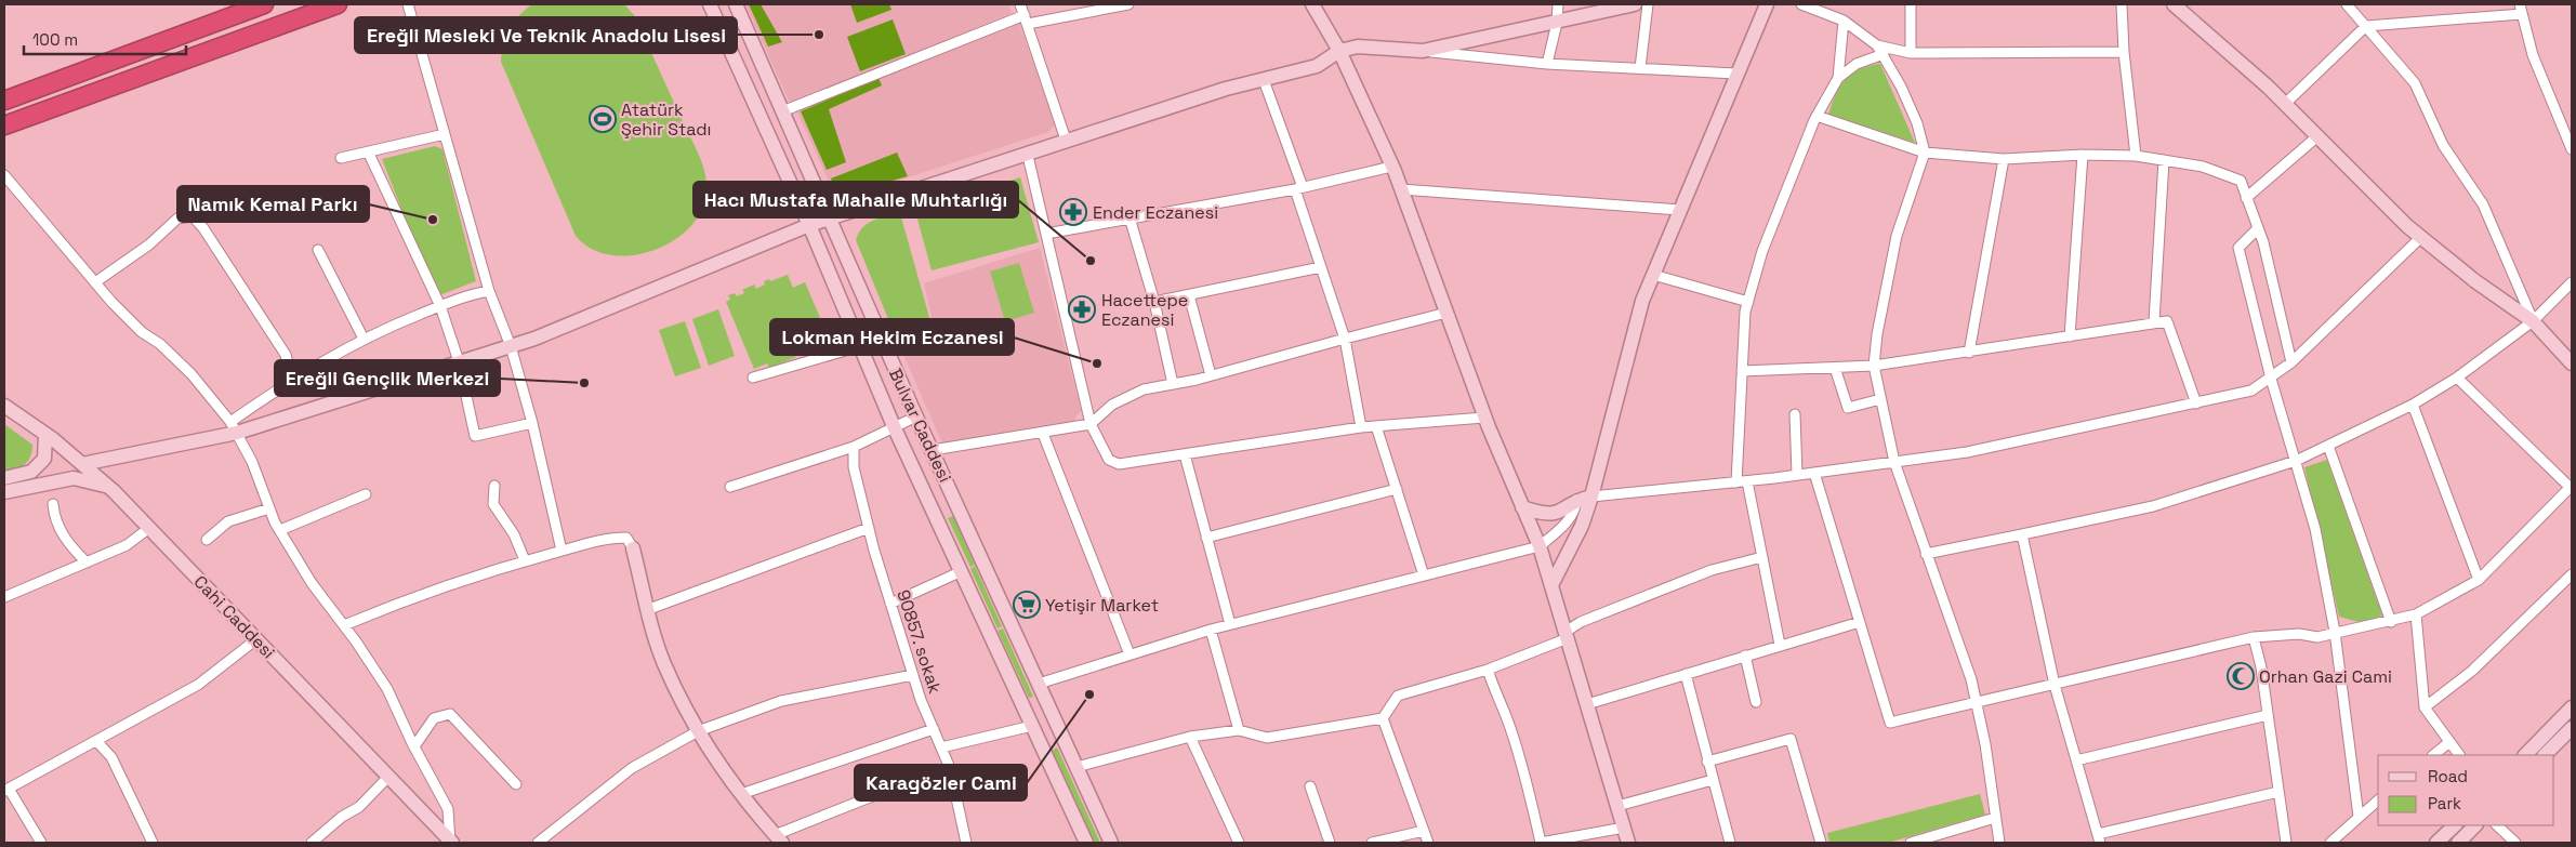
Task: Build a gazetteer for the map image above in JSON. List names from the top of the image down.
{
  "streets": {
    "street": ["Bulvar Caddesi", "Cahi Caddesi", "90857. sokak"]
  },
  "places": {
    "other": [
      "Ereğli Mesleki Ve Teknik Anadolu Lisesi",
      "Namık Kemal Parkı",
      "Hacı Mustafa Mahalle Muhtarlığı",
      "Lokman Hekim Eczanesi",
      "Ereğli Gençlik Merkezi",
      "Karagözler Cami"
    ],
    "sports": ["Atatürk Şehir Stadı"],
    "pharmacy": ["Ender Eczanesi", "Hacettepe Eczanesi"],
    "supermarket": ["Yetişir Market"],
    "mosque": ["Orhan Gazi Cami"]
  },
  "legend": ["Road", "Park"],
  "scale_bar": "100 m"
}
